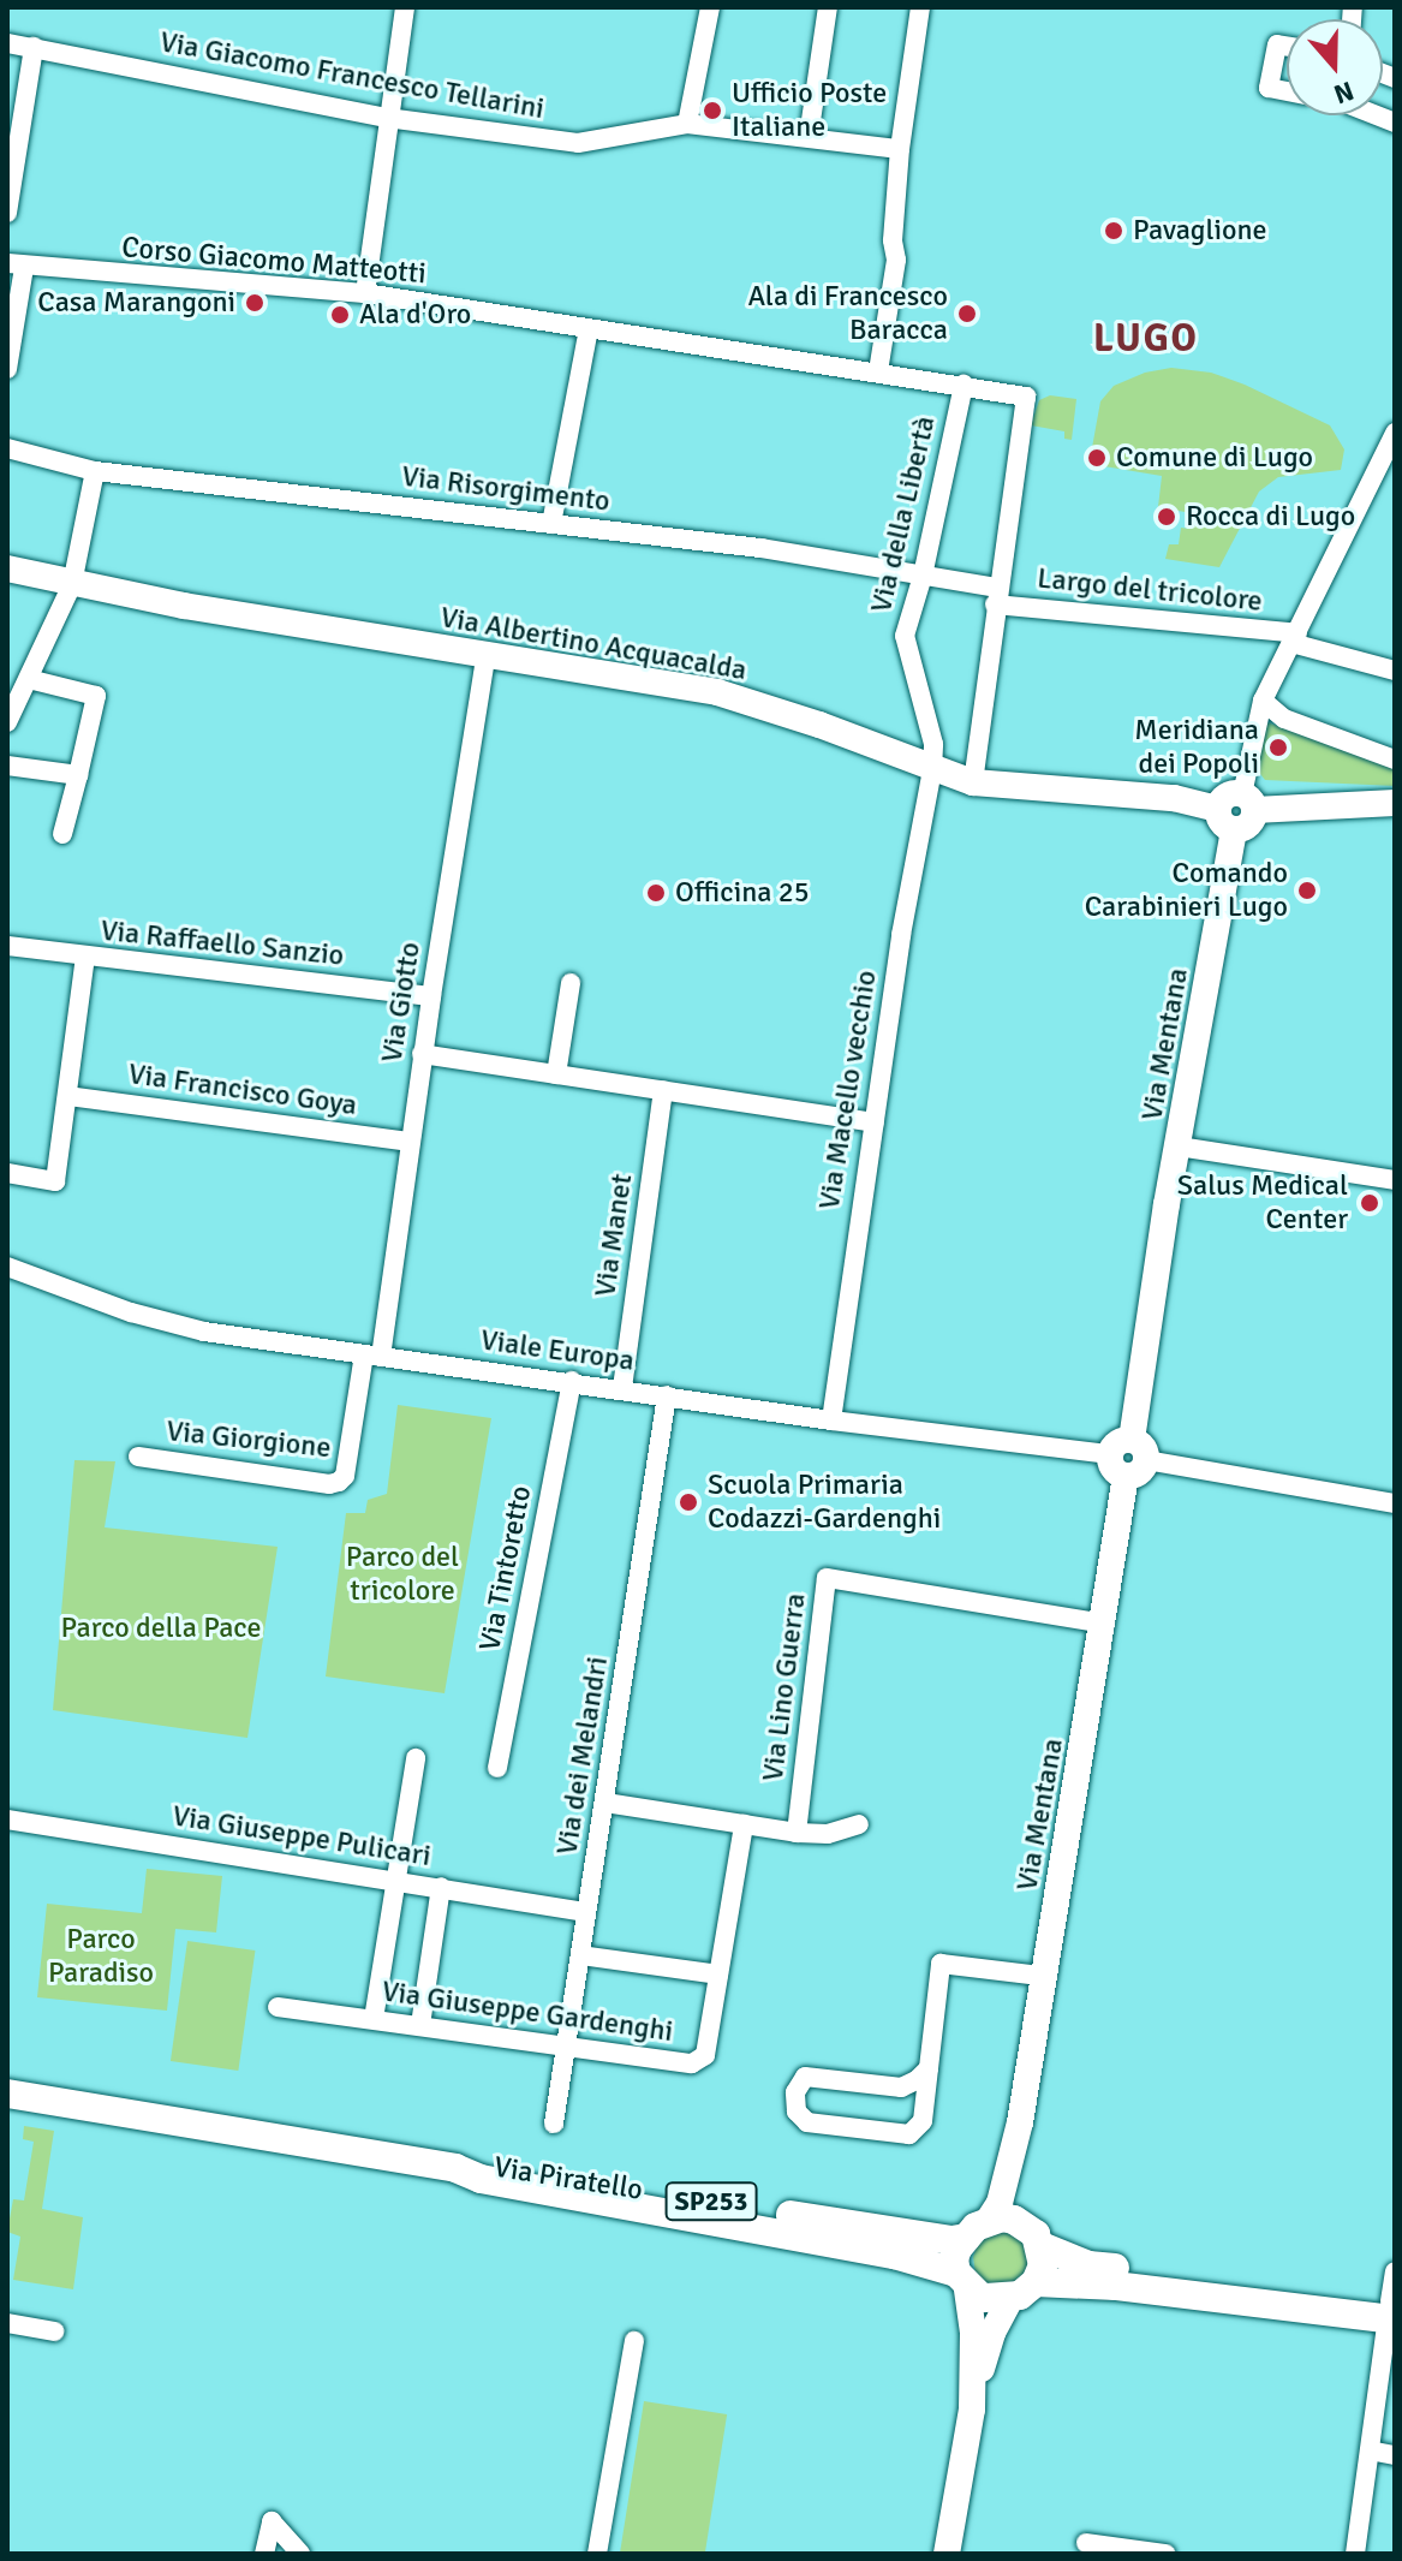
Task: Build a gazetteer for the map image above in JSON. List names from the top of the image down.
{
  "streets": {
    "main road": [
      "Via Albertino Acquacalda",
      "Via Mentana",
      "Via Piratello",
      "SP253"
    ],
    "street": [
      "Via Giacomo Francesco Tellarini",
      "Corso Giacomo Matteotti",
      "Via Risorgimento",
      "Via della Libertà",
      "Largo del tricolore",
      "Via Raffaello Sanzio",
      "Via Giotto",
      "Via Francisco Goya",
      "Via Macello vecchio",
      "Via Manet",
      "Viale Europa",
      "Via Giorgione",
      "Via Tintoretto",
      "Via Lino Guerra",
      "Via dei Melandri",
      "Via Giuseppe Pulicari",
      "Via Giuseppe Gardenghi"
    ]
  },
  "crossings": [
    ["Corso Giacomo Matteotti", "Via della Libertà"],
    ["Via Risorgimento", "Via della Libertà"],
    ["Via Risorgimento", "Largo del tricolore"],
    ["Via della Libertà", "Via Albertino Acquacalda"],
    ["Via della Libertà", "Via Macello vecchio"],
    ["Via Albertino Acquacalda", "Via Giotto"],
    ["Via Albertino Acquacalda", "Via Mentana"],
    ["Via Albertino Acquacalda", "Via Macello vecchio"],
    ["Via Raffaello Sanzio", "Via Giotto"],
    ["Via Giotto", "Via Francisco Goya"],
    ["Via Giotto", "Viale Europa"],
    ["Via Giotto", "Via Giorgione"],
    ["Via Mentana", "Viale Europa"],
    ["Via Mentana", "Via Lino Guerra"],
    ["Via Mentana", "Via Piratello"],
    ["Via Macello vecchio", "Viale Europa"],
    ["Via Manet", "Viale Europa"],
    ["Viale Europa", "Via Giorgione"],
    ["Viale Europa", "Via Tintoretto"],
    ["Viale Europa", "Via dei Melandri"],
    ["Via dei Melandri", "Via Giuseppe Pulicari"],
    ["Via dei Melandri", "Via Giuseppe Gardenghi"]
  ],
  "districts": ["LUGO"],
  "parks": ["Parco del tricolore", "Parco della Pace", "Parco Paradiso"],
  "places": [
    "Ufficio Poste Italiane",
    "Pavaglione",
    "Casa Marangoni",
    "Ala di Francesco Baracca",
    "Ala d'Oro",
    "Comune di Lugo",
    "Rocca di Lugo",
    "Meridiana dei Popoli",
    "Comando Carabinieri Lugo",
    "Officina 25",
    "Salus Medical Center",
    "Scuola Primaria Codazzi-Gardenghi"
  ],
  "north": "bottom"
}
